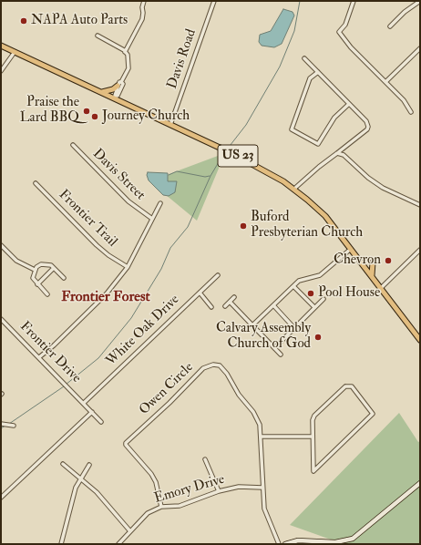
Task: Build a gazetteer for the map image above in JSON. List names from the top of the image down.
{
  "streets": {
    "main road": ["US 23"],
    "street": [
      "Davis Road",
      "Davis Street",
      "Frontier Trail",
      "White Oak Drive",
      "Frontier Drive",
      "Owen Circle",
      "Emory Drive"
    ]
  },
  "crossings": [
    ["Davis Road", "US 23"],
    ["White Oak Drive", "Frontier Drive"],
    ["Owen Circle", "Emory Drive"]
  ],
  "districts": ["Frontier Forest"],
  "places": [
    "NAPA Auto Parts",
    "Praise the Lard BBQ",
    "Journey Church",
    "Buford Presbyterian Church",
    "Chevron",
    "Pool House",
    "Calvary Assembly Church of God"
  ]
}
